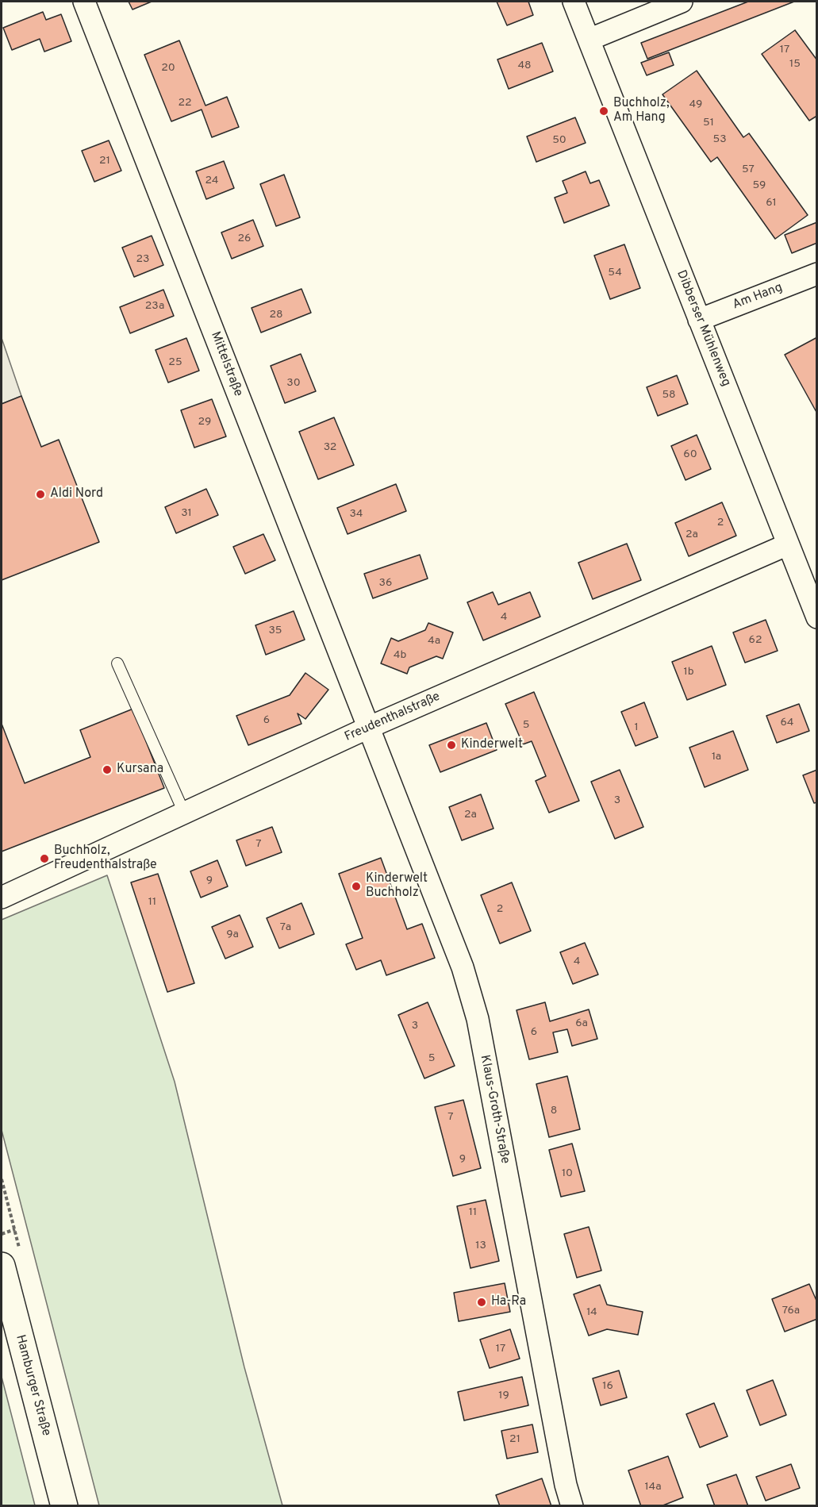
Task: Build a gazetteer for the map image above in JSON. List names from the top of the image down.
{
  "streets": {
    "main road": ["Hamburger Straße"],
    "street": [
      "Am Hang",
      "Dibberser Mühlenweg",
      "Mittelstraße",
      "Freudenthalstraße",
      "Klaus-Groth-Straße"
    ]
  },
  "crossings": [
    ["Am Hang", "Dibberser Mühlenweg"],
    ["Dibberser Mühlenweg", "Freudenthalstraße"],
    ["Mittelstraße", "Freudenthalstraße"],
    ["Mittelstraße", "Klaus-Groth-Straße"],
    ["Freudenthalstraße", "Klaus-Groth-Straße"]
  ],
  "places": [
    "Buchholz, Am Hang",
    "Aldi Nord",
    "Kinderwelt",
    "Kursana",
    "Buchholz, Freudenthalstraße",
    "Kinderwelt Buchholz",
    "Ha-Ra"
  ],
  "house_numbers": [
    "17",
    "15",
    "48",
    "20",
    "22",
    "49",
    "51",
    "53",
    "50",
    "21",
    "57",
    "24",
    "59",
    "61",
    "26",
    "23",
    "54",
    "23a",
    "28",
    "25",
    "30",
    "58",
    "29",
    "32",
    "60",
    "31",
    "34",
    "2",
    "2a",
    "36",
    "4",
    "35",
    "62",
    "4a",
    "4b",
    "1b",
    "6",
    "64",
    "5",
    "1",
    "1a",
    "3",
    "2a",
    "7",
    "9",
    "11",
    "2",
    "7a",
    "9a",
    "4",
    "6a",
    "3",
    "6",
    "5",
    "8",
    "7",
    "9",
    "10",
    "11",
    "13",
    "76a",
    "14",
    "17",
    "16",
    "19",
    "21",
    "14a"
  ]
}
